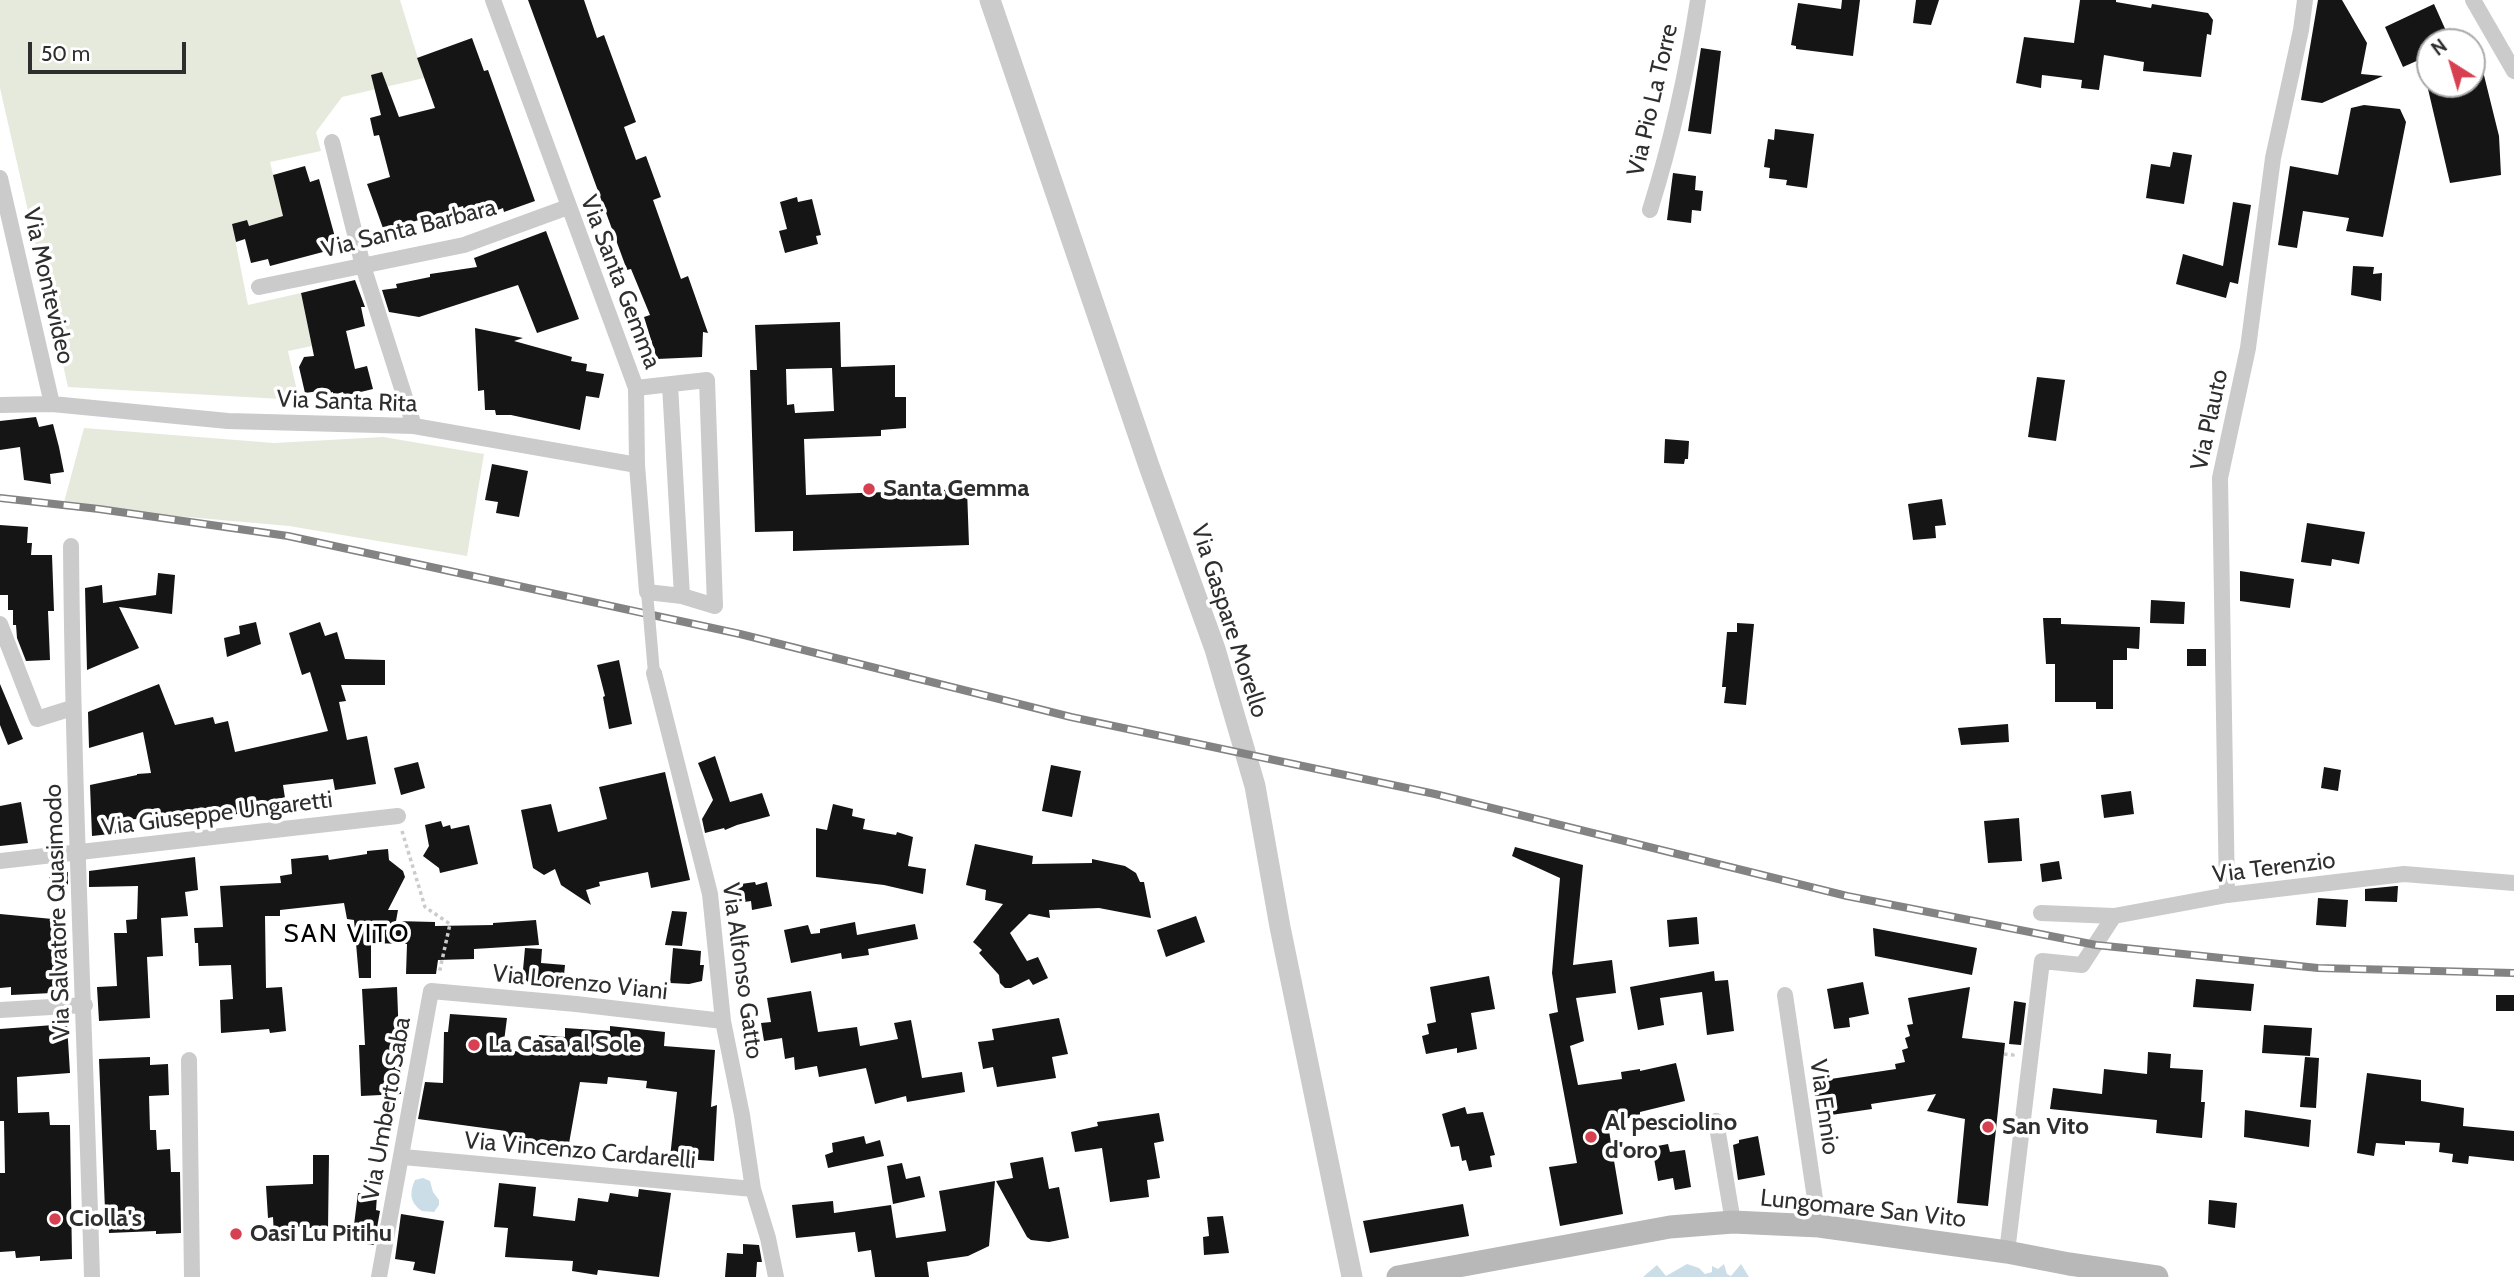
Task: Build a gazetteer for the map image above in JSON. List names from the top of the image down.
{
  "streets": {
    "main road": ["Lungomare San Vito"],
    "street": [
      "Via Pio La Torre",
      "Via Santa Barbara",
      "Via Santa Gemma",
      "Via Montevideo",
      "Via Santa Rita",
      "Via Plauto",
      "Via Gaspare Morello",
      "Via Giuseppe Ungaretti",
      "Via Terenzio",
      "Via Salvatore Quasimodo",
      "Via Alfonso Gatto",
      "Via Lorenzo Viani",
      "Via Ennio",
      "Via Umberto Saba",
      "Via Vincenzo Cardarelli"
    ]
  },
  "crossings": [
    ["Via Santa Barbara", "Via Santa Gemma"],
    ["Via Santa Gemma", "Via Santa Rita"],
    ["Via Montevideo", "Via Santa Rita"],
    ["Via Plauto", "Via Terenzio"],
    ["Via Giuseppe Ungaretti", "Via Salvatore Quasimodo"],
    ["Via Alfonso Gatto", "Via Lorenzo Viani"],
    ["Via Alfonso Gatto", "Via Vincenzo Cardarelli"],
    ["Via Lorenzo Viani", "Via Umberto Saba"],
    ["Via Ennio", "Lungomare San Vito"],
    ["Via Umberto Saba", "Via Vincenzo Cardarelli"]
  ],
  "districts": ["SAN VITO"],
  "places": [
    "Santa Gemma",
    "La Casa al Sole",
    "San Vito",
    "Al pesciolino d'oro",
    "Ciolla's",
    "Oasi Lu Pitihu"
  ],
  "scale_bar": "50 m",
  "north": "top left"
}
